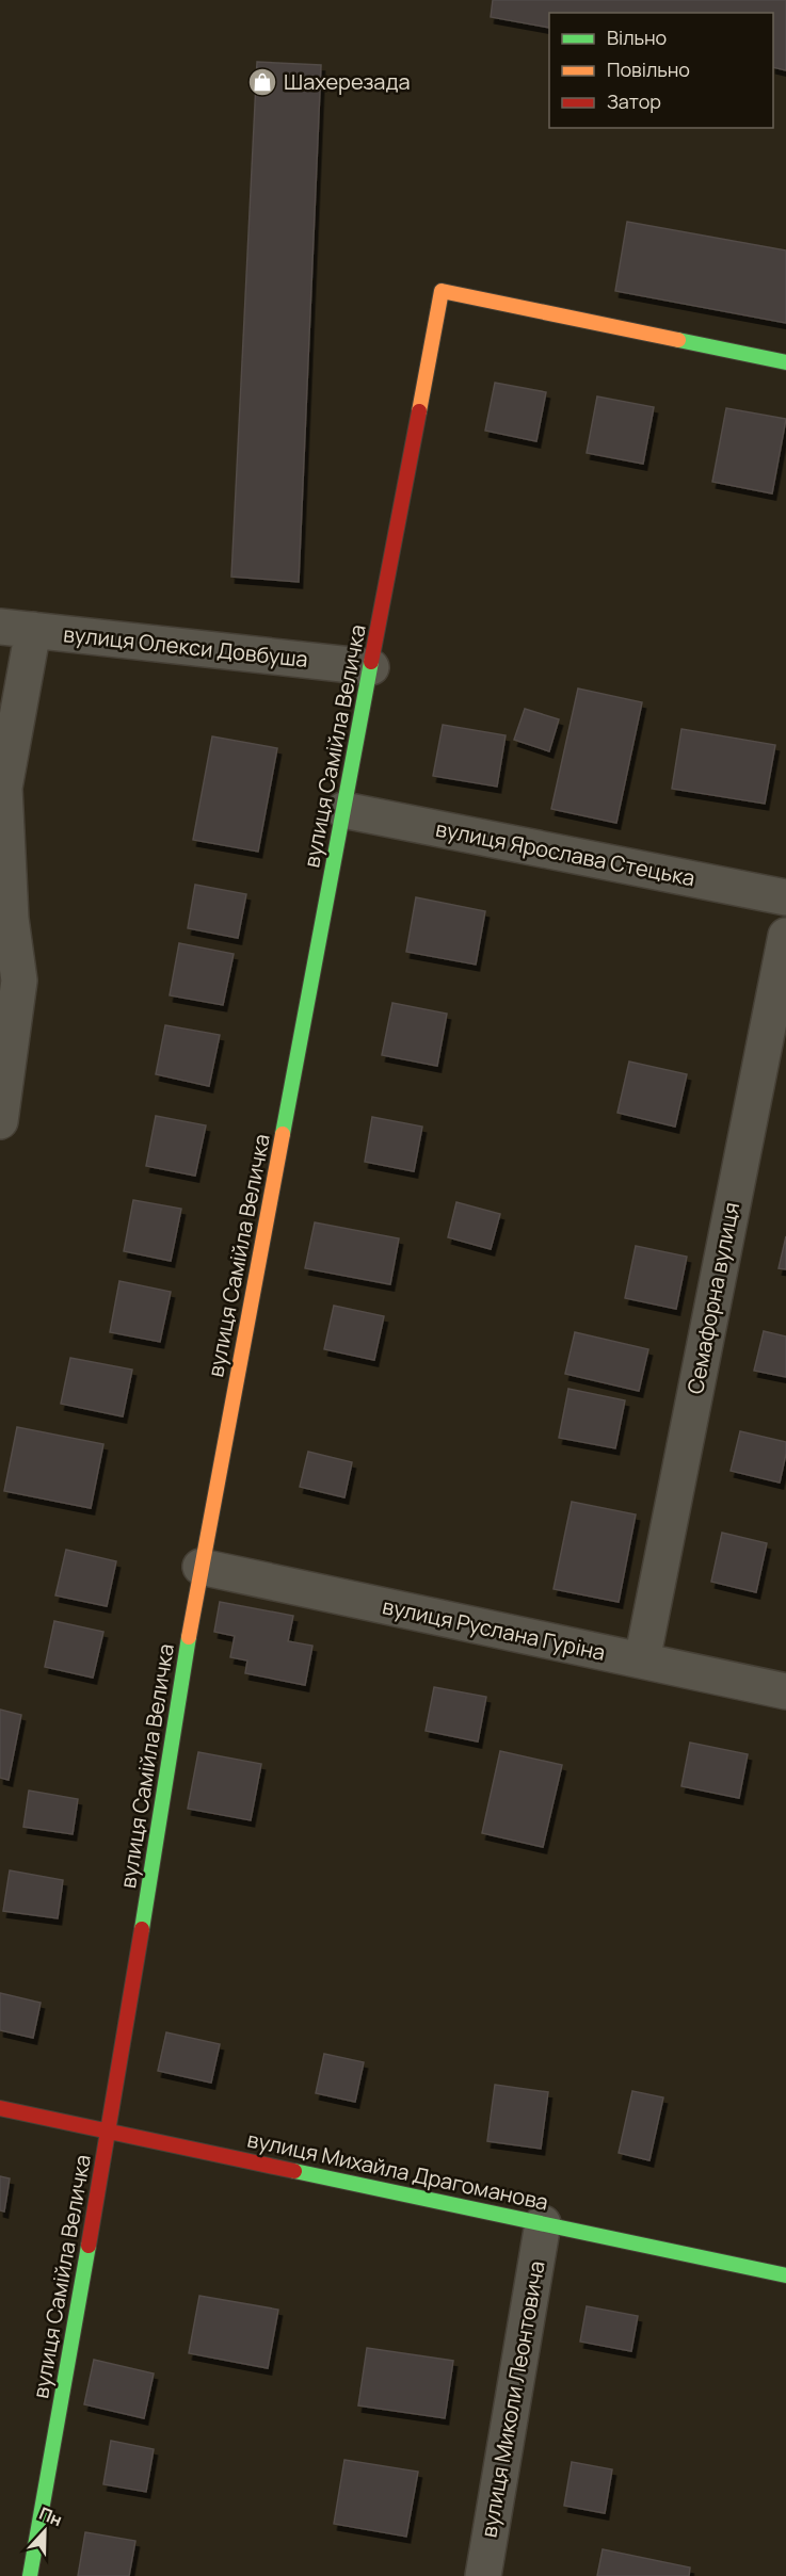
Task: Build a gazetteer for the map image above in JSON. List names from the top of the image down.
{
  "streets": {
    "street": [
      "вулиця Олекси Довбуша",
      "вулиця Самійла Величка",
      "вулиця Ярослава Стецька",
      "Семафорна вулиця",
      "вулиця Руслана Гуріна",
      "вулиця Михайла Драгоманова",
      "вулиця Миколи Леонтовича"
    ]
  },
  "crossings": [
    ["вулиця Олекси Довбуша", "вулиця Самійла Величка"],
    ["вулиця Самійла Величка", "вулиця Ярослава Стецька"],
    ["вулиця Самійла Величка", "вулиця Руслана Гуріна"],
    ["вулиця Самійла Величка", "вулиця Михайла Драгоманова"],
    ["Семафорна вулиця", "вулиця Руслана Гуріна"],
    ["вулиця Михайла Драгоманова", "вулиця Миколи Леонтовича"]
  ],
  "places": {
    "shop": ["Шахерезада"]
  },
  "legend": ["Вільно", "Повільно", "Затор"],
  "north": "top"
}
